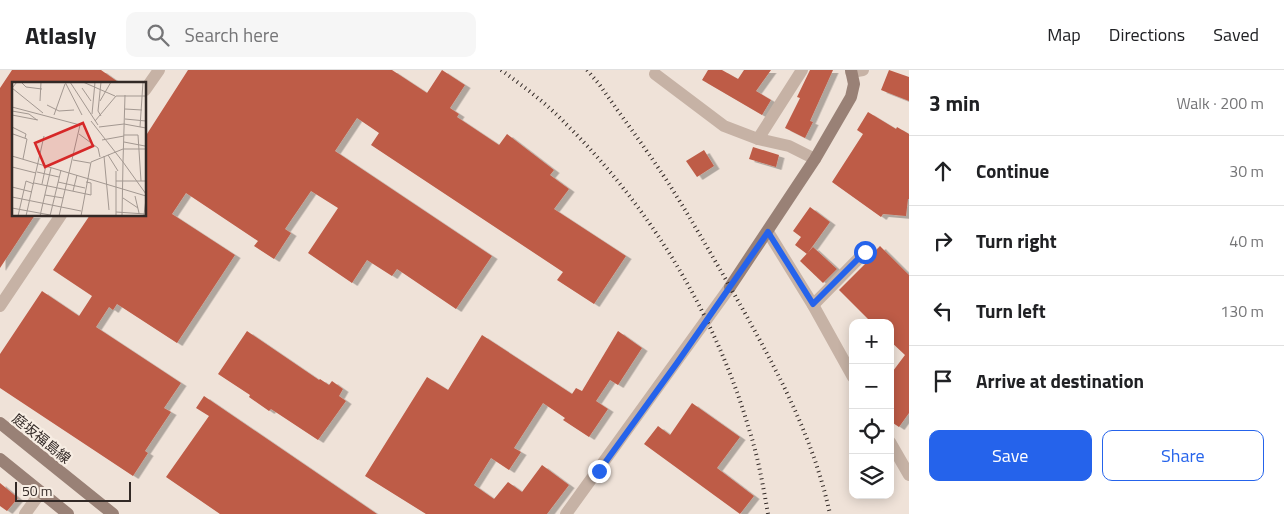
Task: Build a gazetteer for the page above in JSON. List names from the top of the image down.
{
  "streets": {
    "street": ["庭坂福島線"]
  },
  "scale_bar": "50 m",
  "page": {
    "header": "Atlasly",
    "search": "Search here",
    "nav": ["Map", "Directions", "Saved"],
    "heading": ["3 min", "Walk · 200 m"],
    "list": [
      ["Continue", "30 m"],
      ["Turn right", "40 m"],
      ["Turn left", "130 m"],
      "Arrive at destination"
    ],
    "map_buttons": ["+", "−"],
    "buttons": ["Save", "Share"],
    "scale": "50 m"
  }
}
